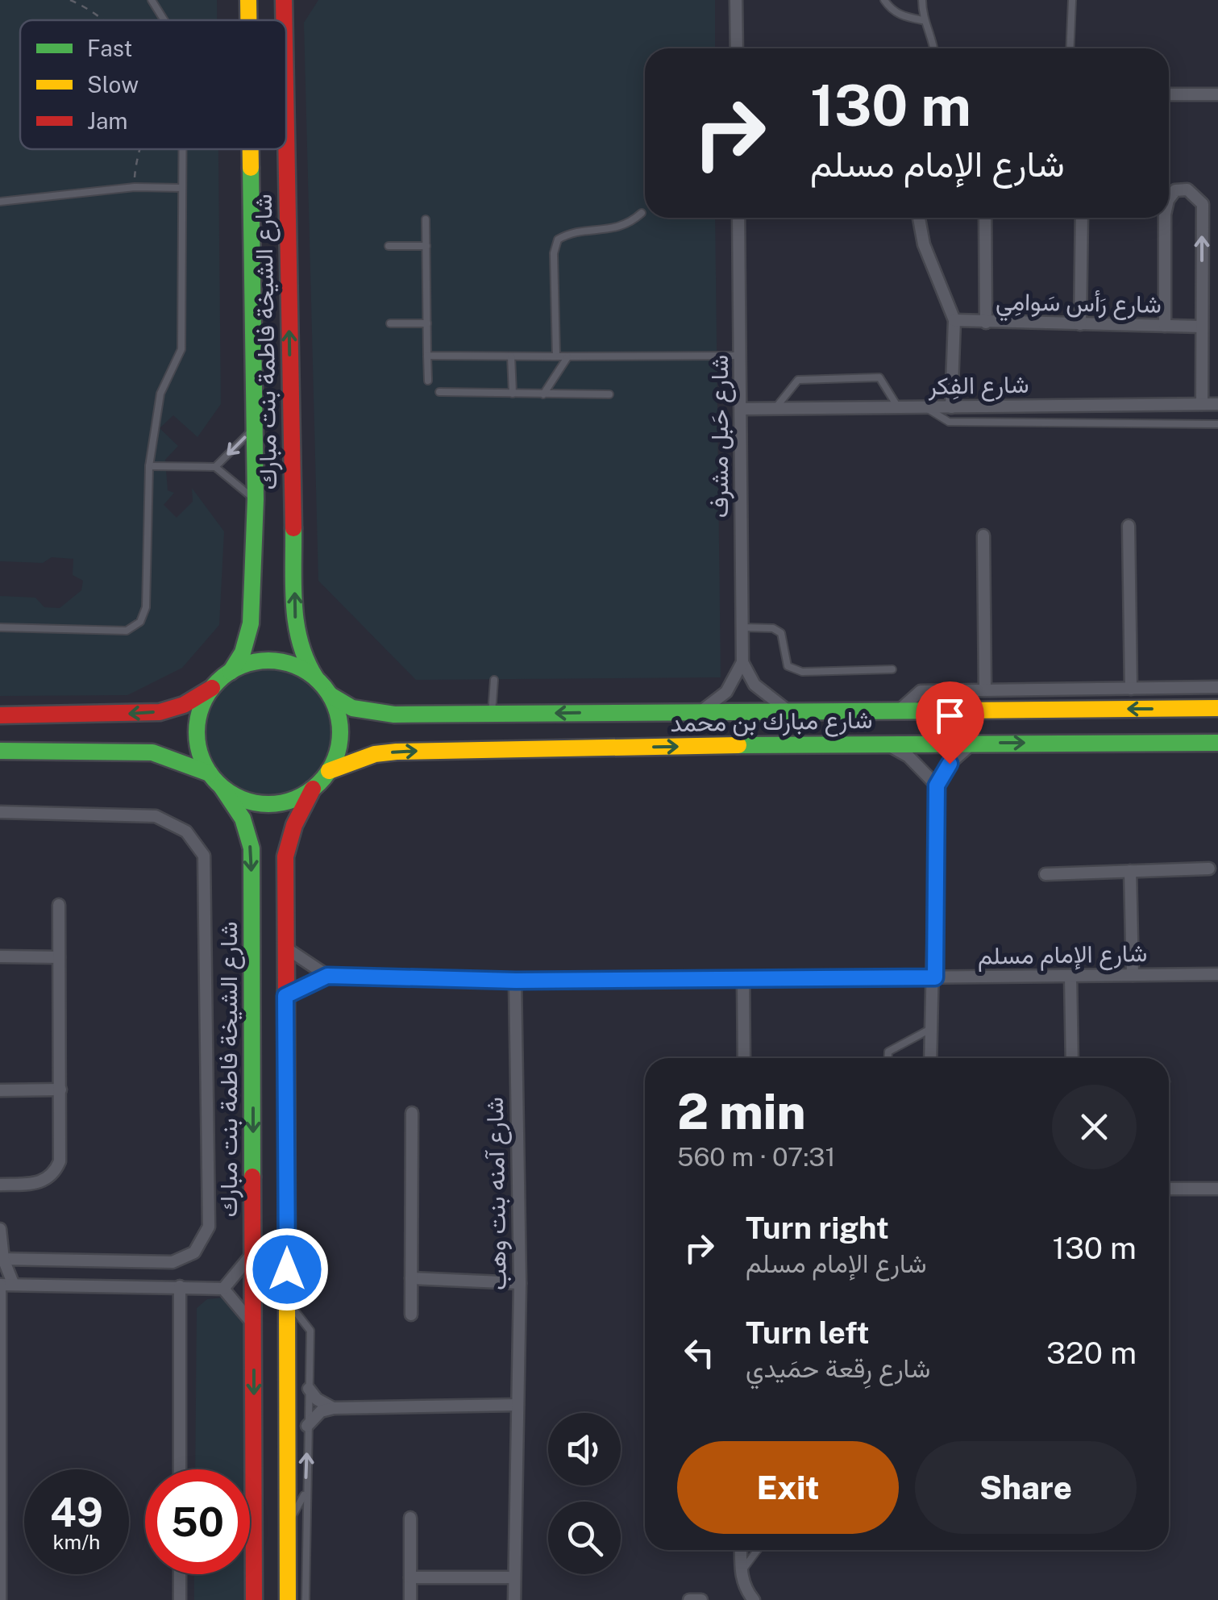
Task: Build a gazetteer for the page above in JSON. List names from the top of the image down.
{
  "streets": {
    "main road": ["شارع الشيخة فاطمة بنت مبارك", "شارع مبارك بن محمد"],
    "street": [
      "شارع رَأس سَوامِي",
      "شارع الفِكر",
      "شارع حَبل مشرف",
      "شارع الإمام مسلم",
      "شارع آمنه بنت وهب"
    ]
  },
  "crossings": [
    ["شارع الشيخة فاطمة بنت مبارك", "شارع مبارك بن محمد"],
    ["شارع الفِكر", "شارع حَبل مشرف"],
    ["شارع الإمام مسلم", "شارع آمنه بنت وهب"]
  ],
  "legend": ["Fast", "Slow", "Jam"],
  "page": {
    "turn": ["130 m", "شارع الإمام مسلم"],
    "heading": ["2 min", "560 m · 07:31"],
    "list": [
      {
        "name": "Turn right",
        "note": "شارع الإمام مسلم",
        "value": "130 m"
      },
      {
        "name": "Turn left",
        "note": "شارع رِقعة حمَيدي",
        "value": "320 m"
      }
    ],
    "buttons": ["Exit", "Share"],
    "speed": "49 km/h",
    "limit": "50"
  }
}
